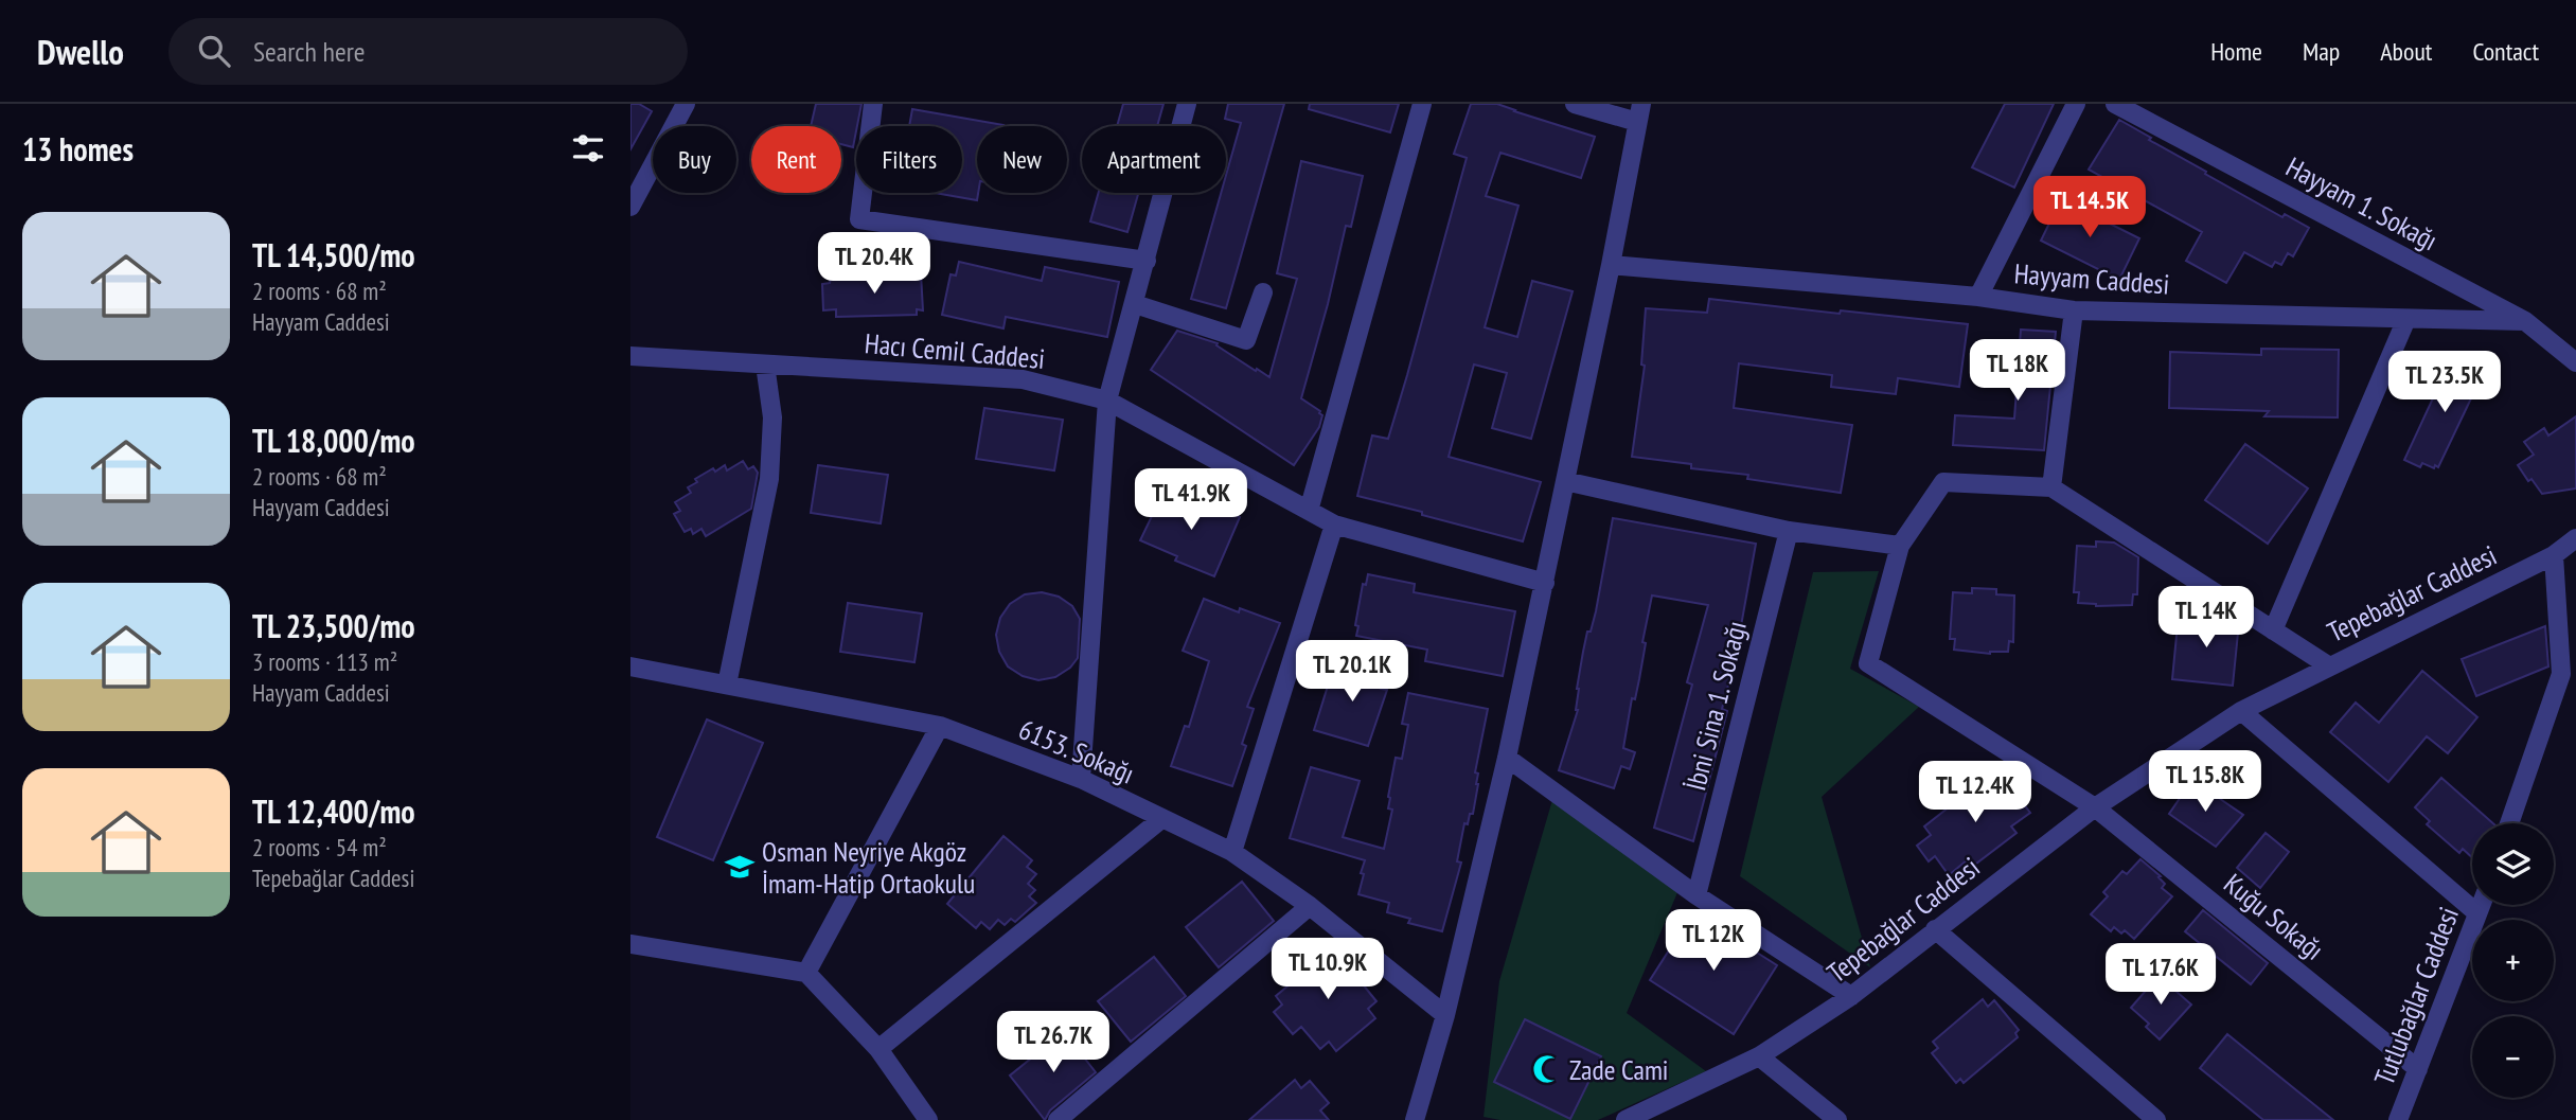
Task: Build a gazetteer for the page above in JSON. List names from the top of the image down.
{
  "streets": {
    "street": [
      "Hayyam 1. Sokağı",
      "Hayyam Caddesi",
      "Hacı Cemil Caddesi",
      "Tepebağlar Caddesi",
      "İbni Sina 1. Sokağı",
      "6153. Sokağı",
      "Kuğu Sokağı",
      "Tutlubağlar Caddesi"
    ]
  },
  "crossings": [
    ["Hayyam 1. Sokağı", "Hayyam Caddesi"],
    ["Tepebağlar Caddesi", "Kuğu Sokağı"],
    ["Kuğu Sokağı", "Tutlubağlar Caddesi"]
  ],
  "places": {
    "school or university": ["Osman Neyriye Akgöz İmam-Hatip Ortaokulu"],
    "mosque": ["Zade Cami"]
  },
  "page": {
    "header": "Dwello",
    "search": "Search here",
    "nav": [
      "Home",
      "Map",
      "About",
      "Contact"
    ],
    "heading": "13 homes",
    "chip": [
      "Buy",
      "Rent",
      "Filters",
      "New",
      "Apartment"
    ],
    "price": [
      "TL 14.5K",
      "TL 20.4K",
      "TL 18K",
      "TL 23.5K",
      "TL 41.9K",
      "TL 14K",
      "TL 20.1K",
      "TL 15.8K",
      "TL 12.4K",
      "TL 12K",
      "TL 10.9K",
      "TL 17.6K",
      "TL 26.7K"
    ],
    "list": [
      {
        "name": "TL 14,500/mo",
        "note": "2 rooms · 68 m² · Hayyam Caddesi"
      },
      {
        "name": "TL 18,000/mo",
        "note": "2 rooms · 68 m² · Hayyam Caddesi"
      },
      {
        "name": "TL 23,500/mo",
        "note": "3 rooms · 113 m² · Hayyam Caddesi"
      },
      {
        "name": "TL 12,400/mo",
        "note": "2 rooms · 54 m² · Tepebağlar Caddesi"
      }
    ],
    "map_buttons": ["+", "−"]
  }
}
